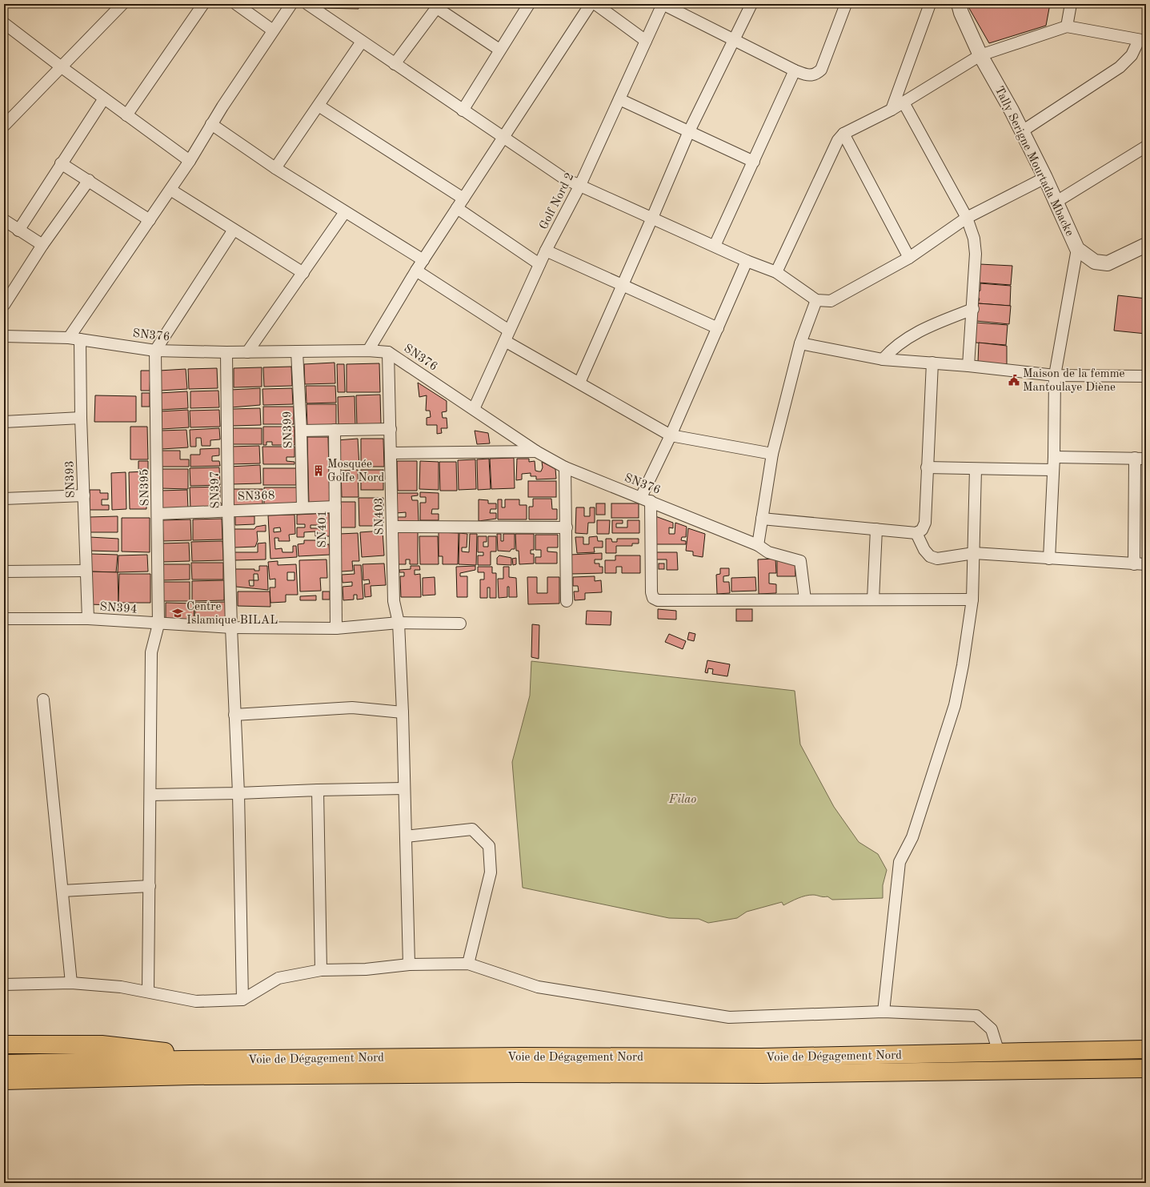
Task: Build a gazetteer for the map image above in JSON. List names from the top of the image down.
{
  "streets": {
    "highway": ["Voie de Dégagement Nord"],
    "street": [
      "Tally Serigne Mourtada Mbacke",
      "Golf Nord 2",
      "SN376",
      "SN399",
      "SN393",
      "SN395",
      "SN397",
      "SN368",
      "SN403",
      "SN401",
      "SN394"
    ]
  },
  "crossings": [
    ["Golf Nord 2", "SN376"],
    ["SN376", "SN399"],
    ["SN376", "SN393"],
    ["SN376", "SN395"],
    ["SN376", "SN397"],
    ["SN376", "SN403"],
    ["SN399", "SN368"],
    ["SN393", "SN394"],
    ["SN395", "SN368"],
    ["SN395", "SN394"],
    ["SN397", "SN368"],
    ["SN397", "SN394"],
    ["SN368", "SN401"],
    ["SN403", "SN394"],
    ["SN401", "SN394"]
  ],
  "parks": ["Filao"],
  "places": {
    "public building": ["Maison de la femme Mantoulaye Diène"],
    "building": ["Mosquée Golfe Nord"],
    "school or university": ["Centre Islamique BILAL"]
  }
}
